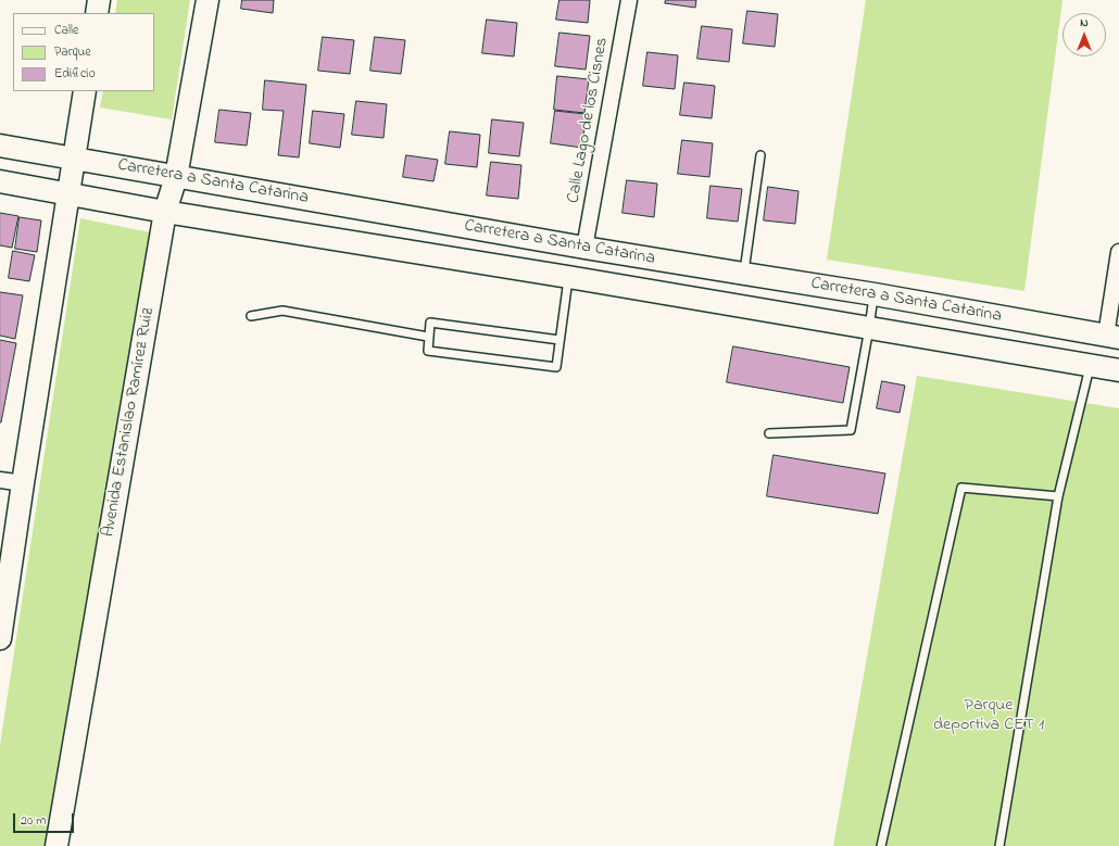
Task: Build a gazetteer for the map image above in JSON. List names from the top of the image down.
{
  "streets": {
    "main road": ["Carretera a Santa Catarina", "Avenida Estanislao Ramírez Ruiz"],
    "street": ["Calle Lago de los Cisnes"]
  },
  "crossings": [
    ["Calle Lago de los Cisnes", "Carretera a Santa Catarina"],
    ["Carretera a Santa Catarina", "Avenida Estanislao Ramírez Ruiz"]
  ],
  "parks": ["Parque deportiva CET 1"],
  "legend": ["Calle", "Parque", "Edificio"],
  "scale_bar": "20 m",
  "north": "top"
}
